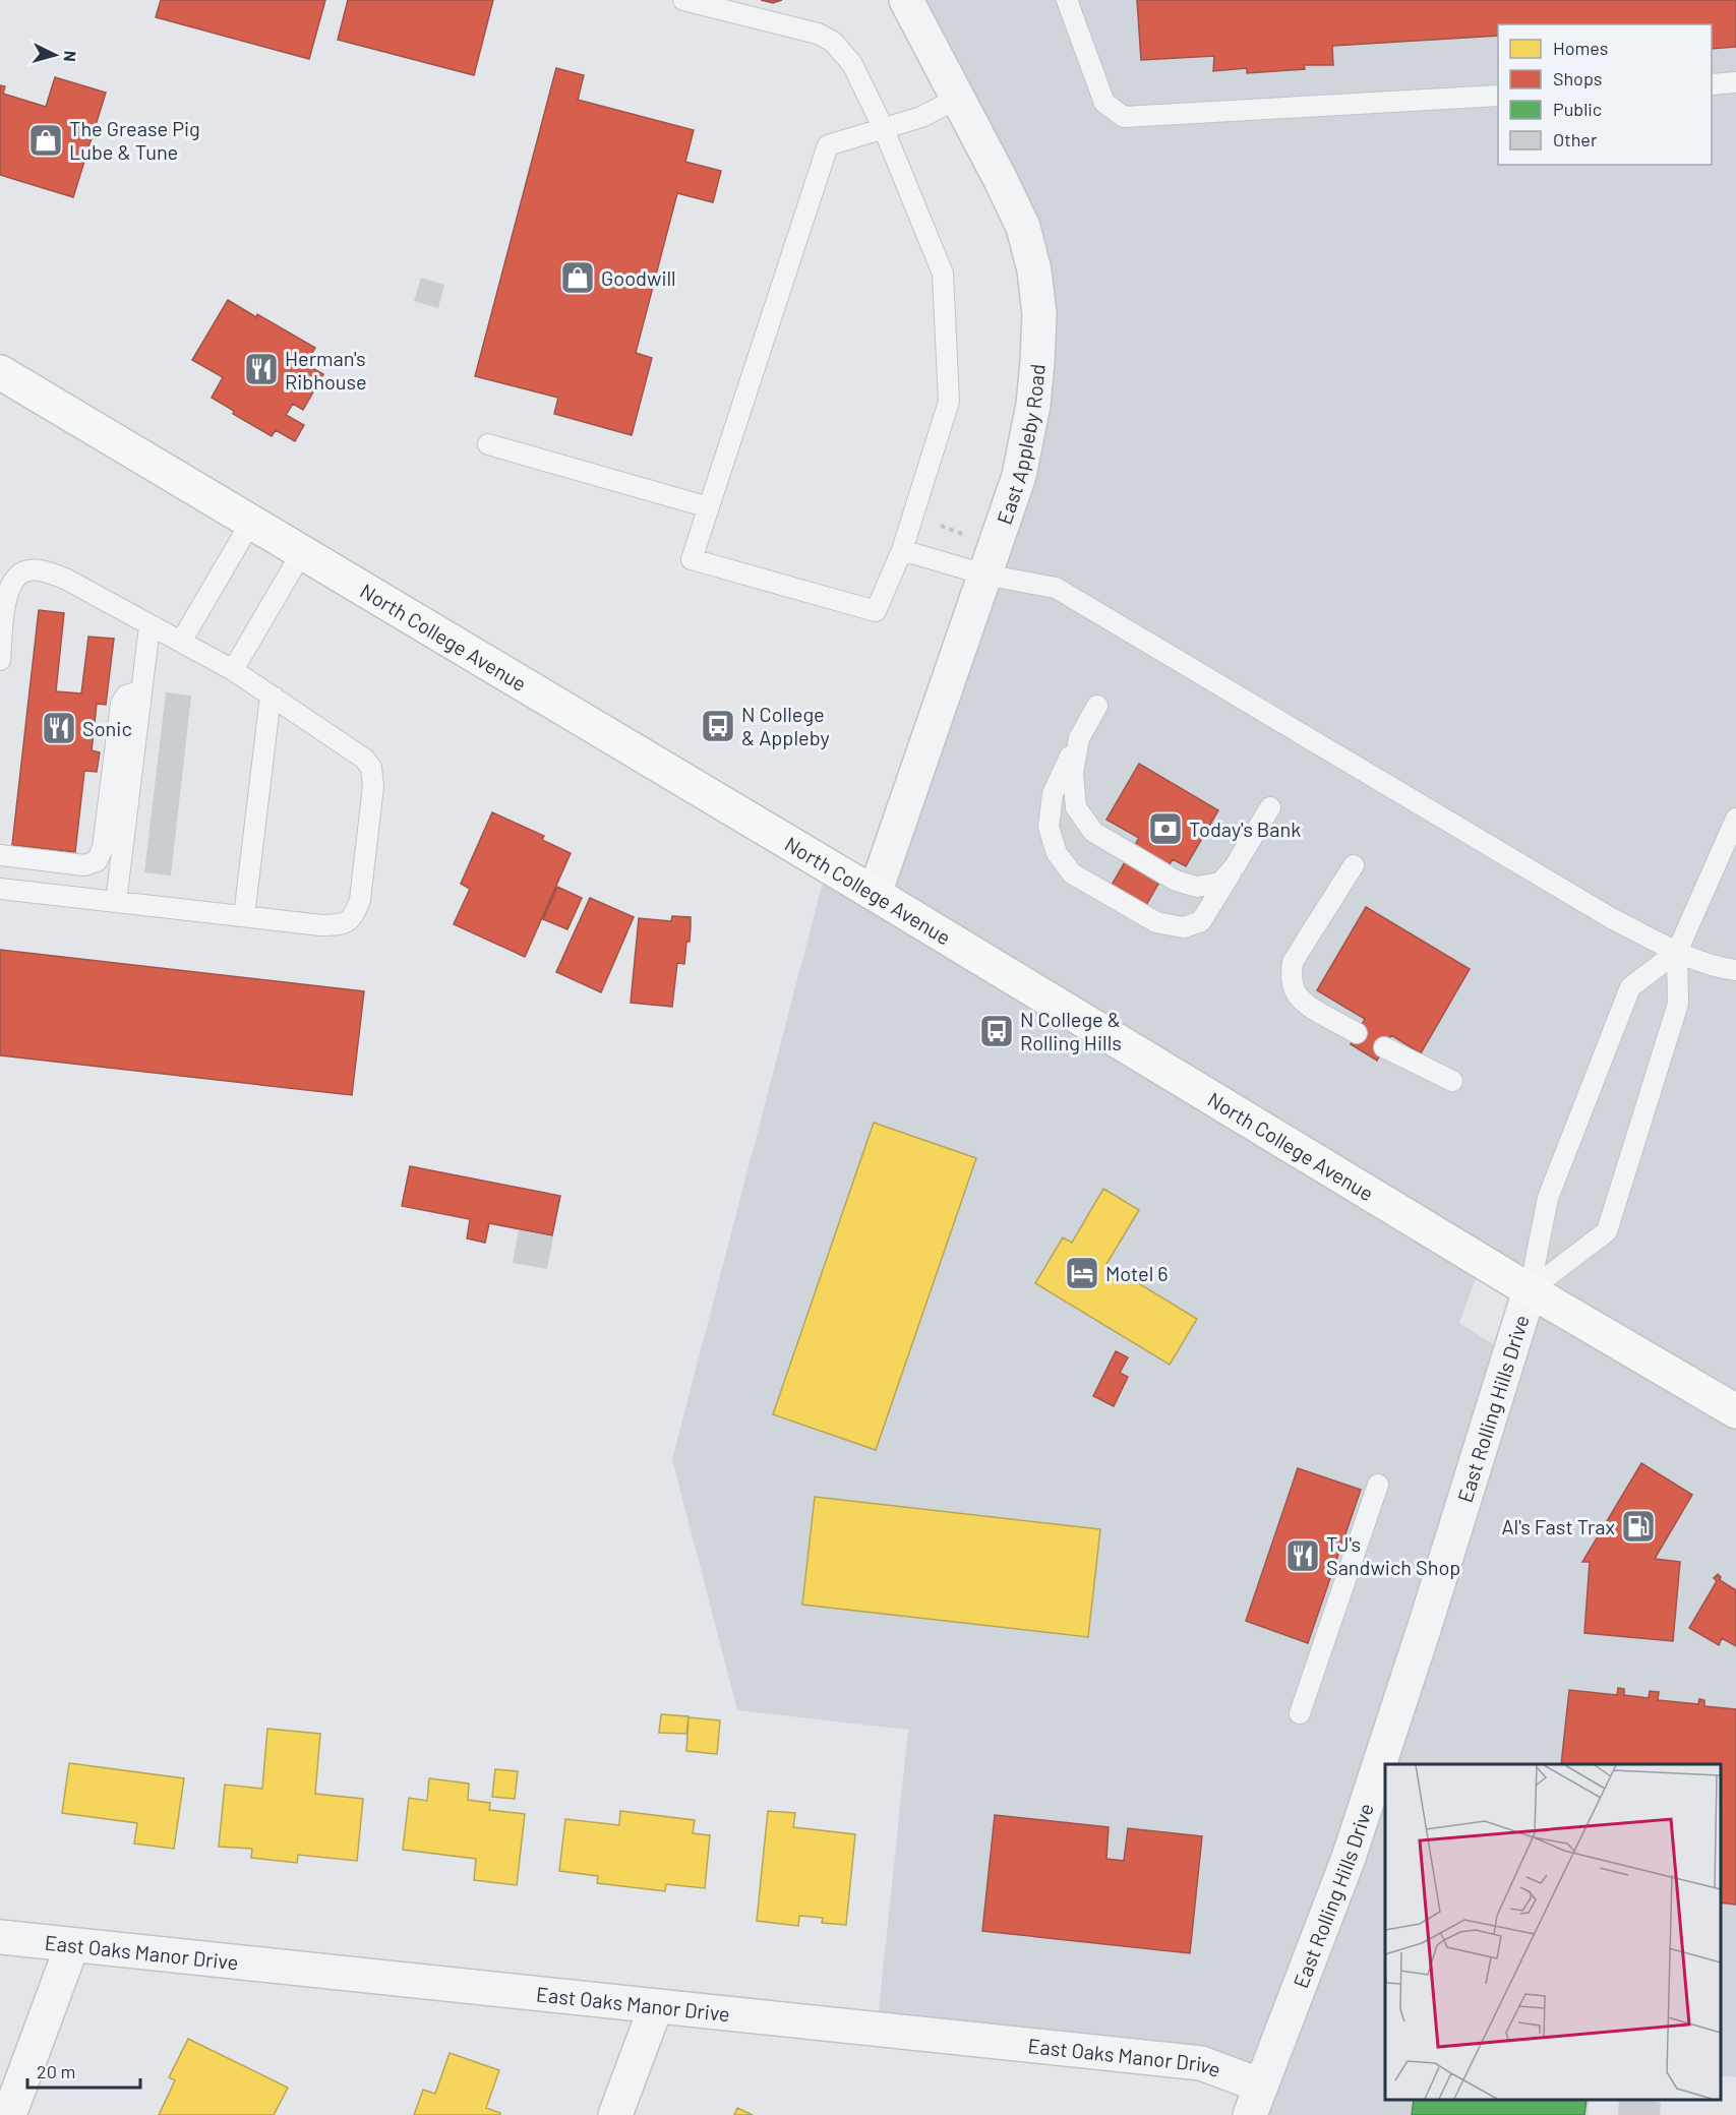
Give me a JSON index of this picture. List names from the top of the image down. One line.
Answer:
{"streets":{"main road":["North College Avenue"],"street":["East Appleby Road","East Rolling Hills Drive","East Oaks Manor Drive"]},"crossings":[["East Appleby Road","North College Avenue"],["North College Avenue","East Rolling Hills Drive"],["East Rolling Hills Drive","East Oaks Manor Drive"]],"places":{"shop":["The Grease Pig Lube & Tune","Goodwill"],"restaurant":["Herman's Ribhouse","Sonic","TJ's Sandwich Shop"],"bus stop":["N College & Appleby","N College & Rolling Hills"],"bank":["Today's Bank"],"hotel":["Motel 6"],"fuel station":["Al's Fast Trax"]},"legend":["Homes","Shops","Public","Other"],"scale_bar":"20 m","north":"right"}
